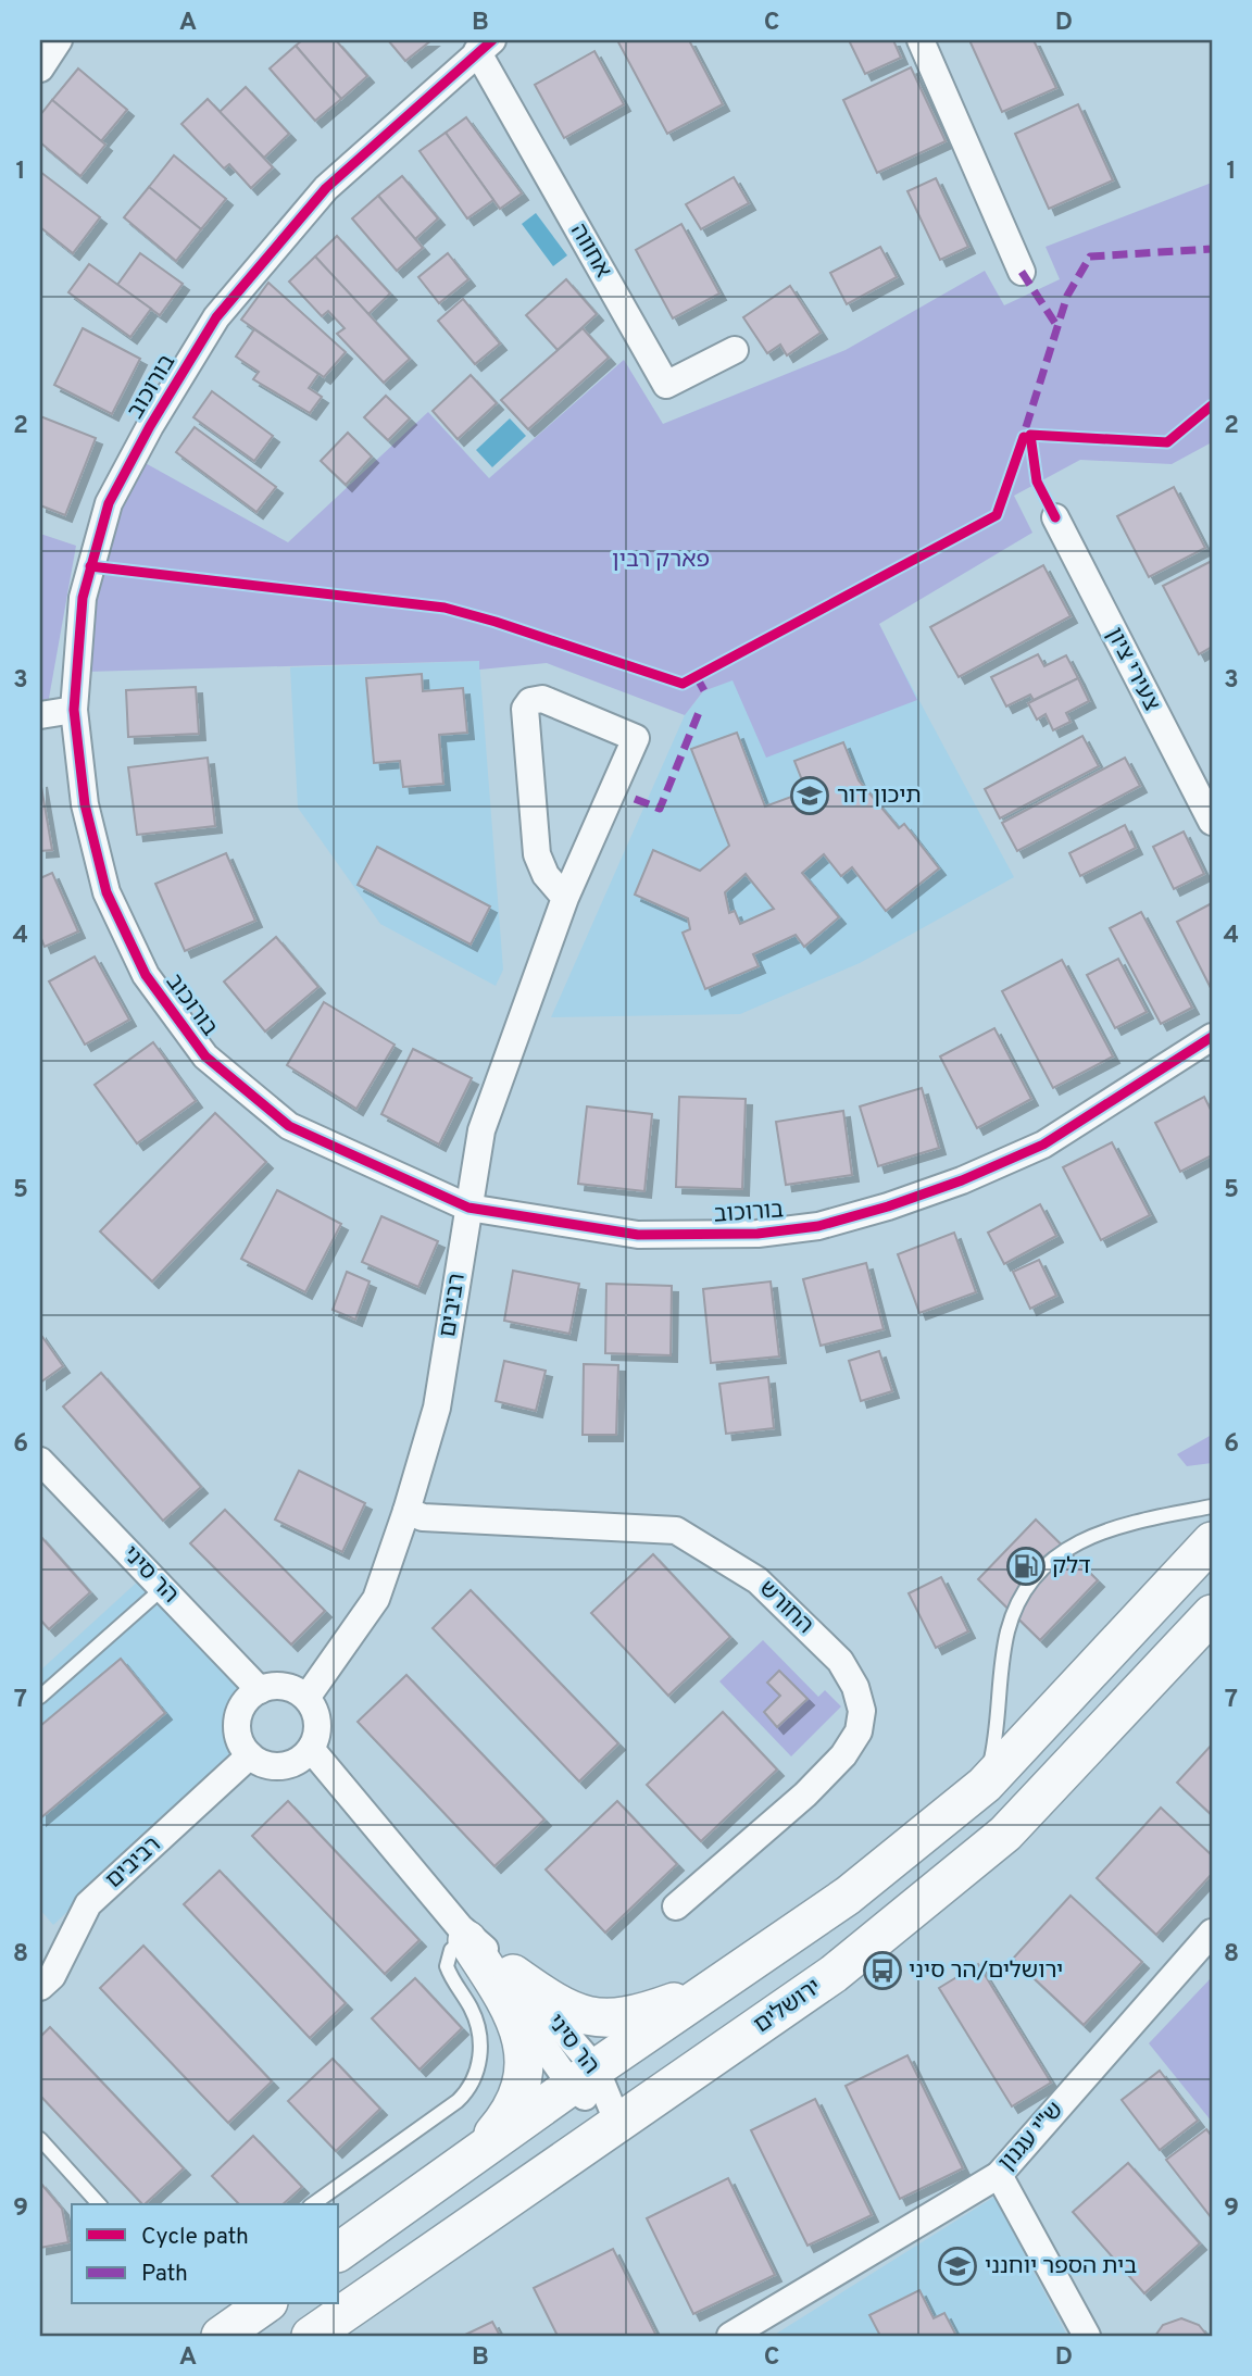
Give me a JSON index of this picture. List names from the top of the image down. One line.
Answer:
{"streets":{"main road":["ירושלים"],"street":["אחווה","בורוכוב","צעירי ציון","רביבים","הר סיני","החורש","ש\"י עגנון"]},"crossings":[["אחווה","בורוכוב"],["בורוכוב","רביבים"],["רביבים","הר סיני"],["רביבים","החורש"],["הר סיני","ירושלים"]],"parks":["פארק רבין"],"places":{"school or university":["תיכון דור","בית הספר יוחנני"],"fuel station":["דלק"],"bus stop":["ירושלים/הר סיני"]},"legend":["Cycle path","Path"],"grid":{"columns":["A","B","C","D"],"rows":["1","2","3","4","5","6","7","8","9"]}}
